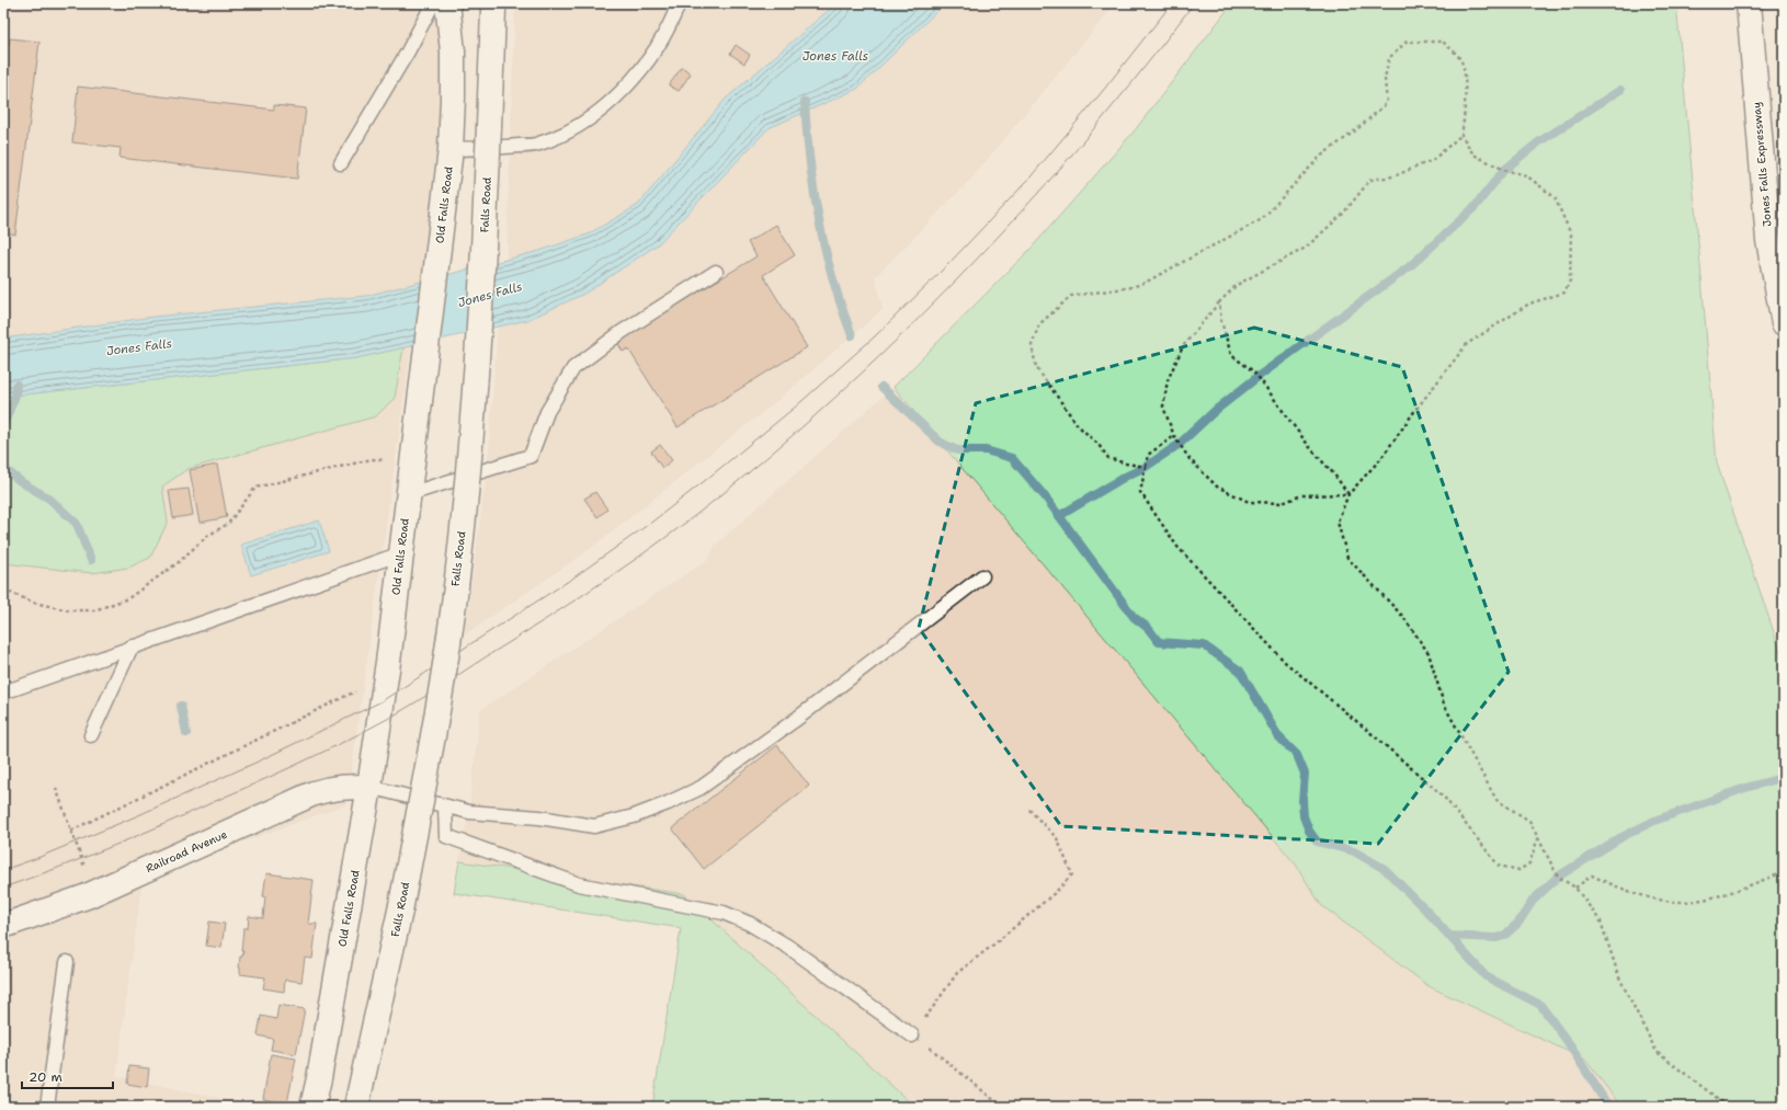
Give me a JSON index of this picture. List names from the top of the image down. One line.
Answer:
{"streets":{"main road":["Jones Falls Expressway","Old Falls Road","Falls Road","Railroad Avenue"]},"crossings":[["Old Falls Road","Railroad Avenue"]],"water":["Jones Falls"],"scale_bar":"20 m"}
